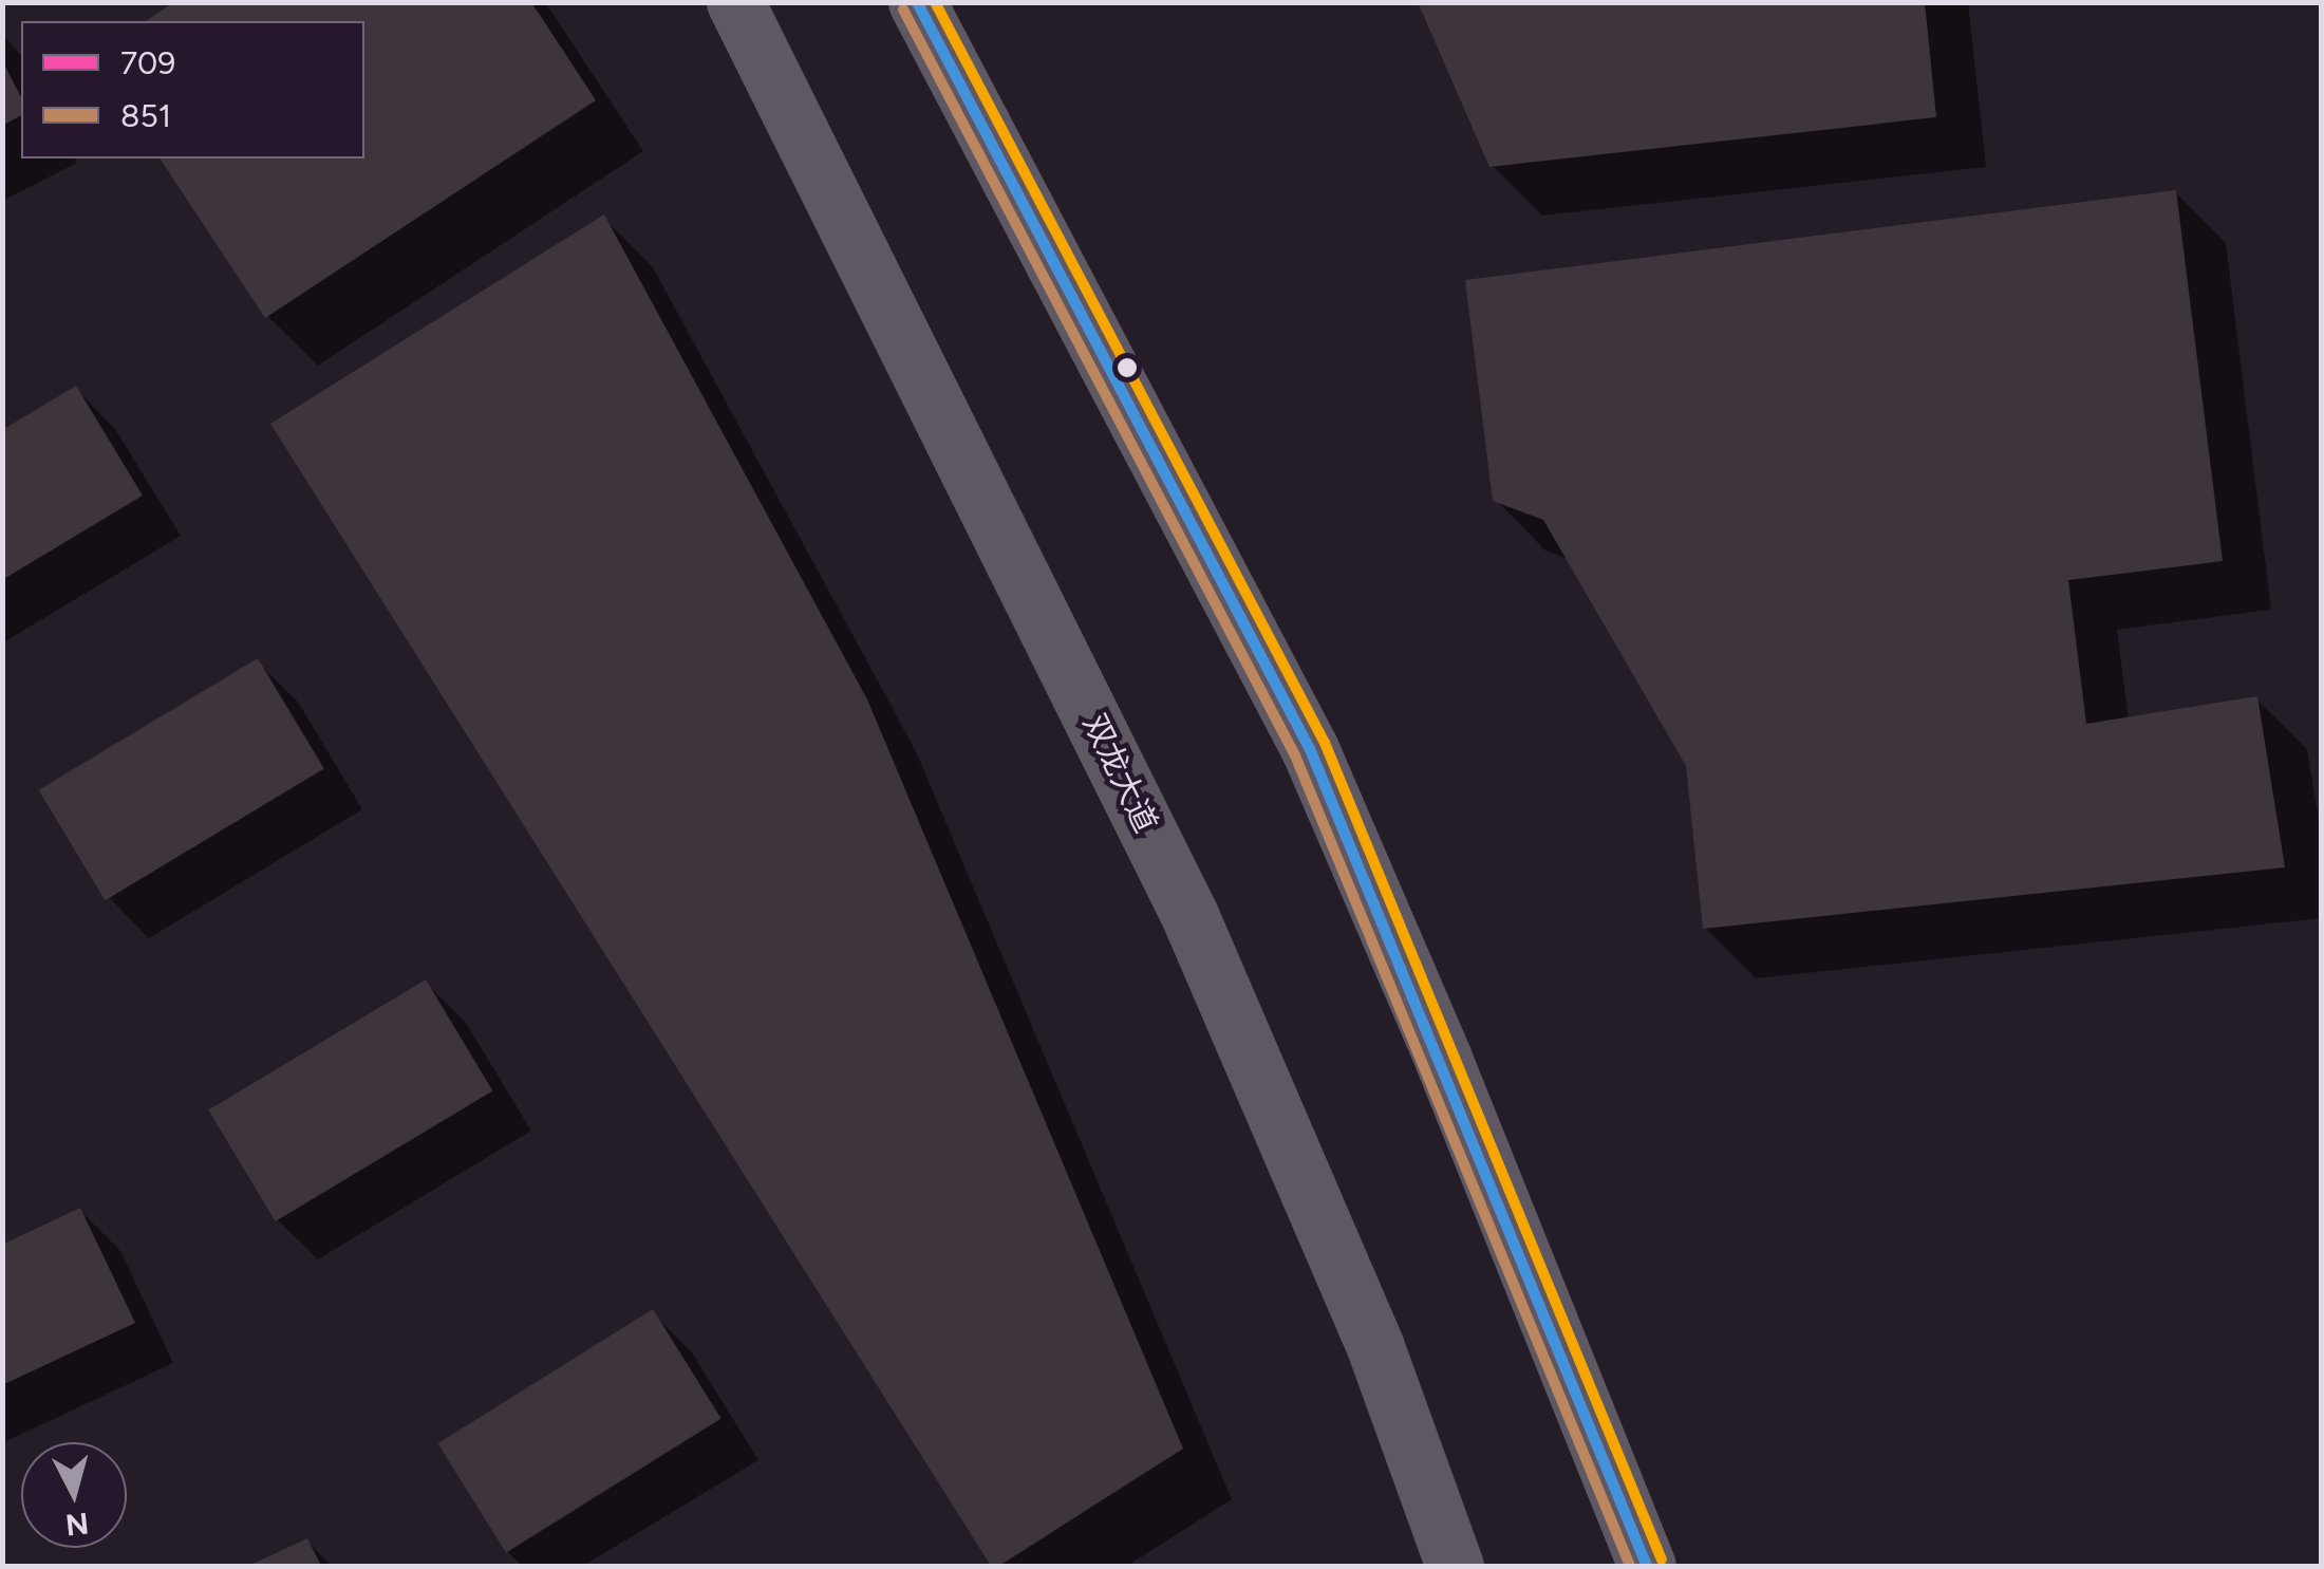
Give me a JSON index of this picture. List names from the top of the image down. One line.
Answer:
{"streets":{"main road":["双龙大道"]},"lines":["transit line 709","transit line 851"],"legend":["709","851"],"north":"bottom"}
